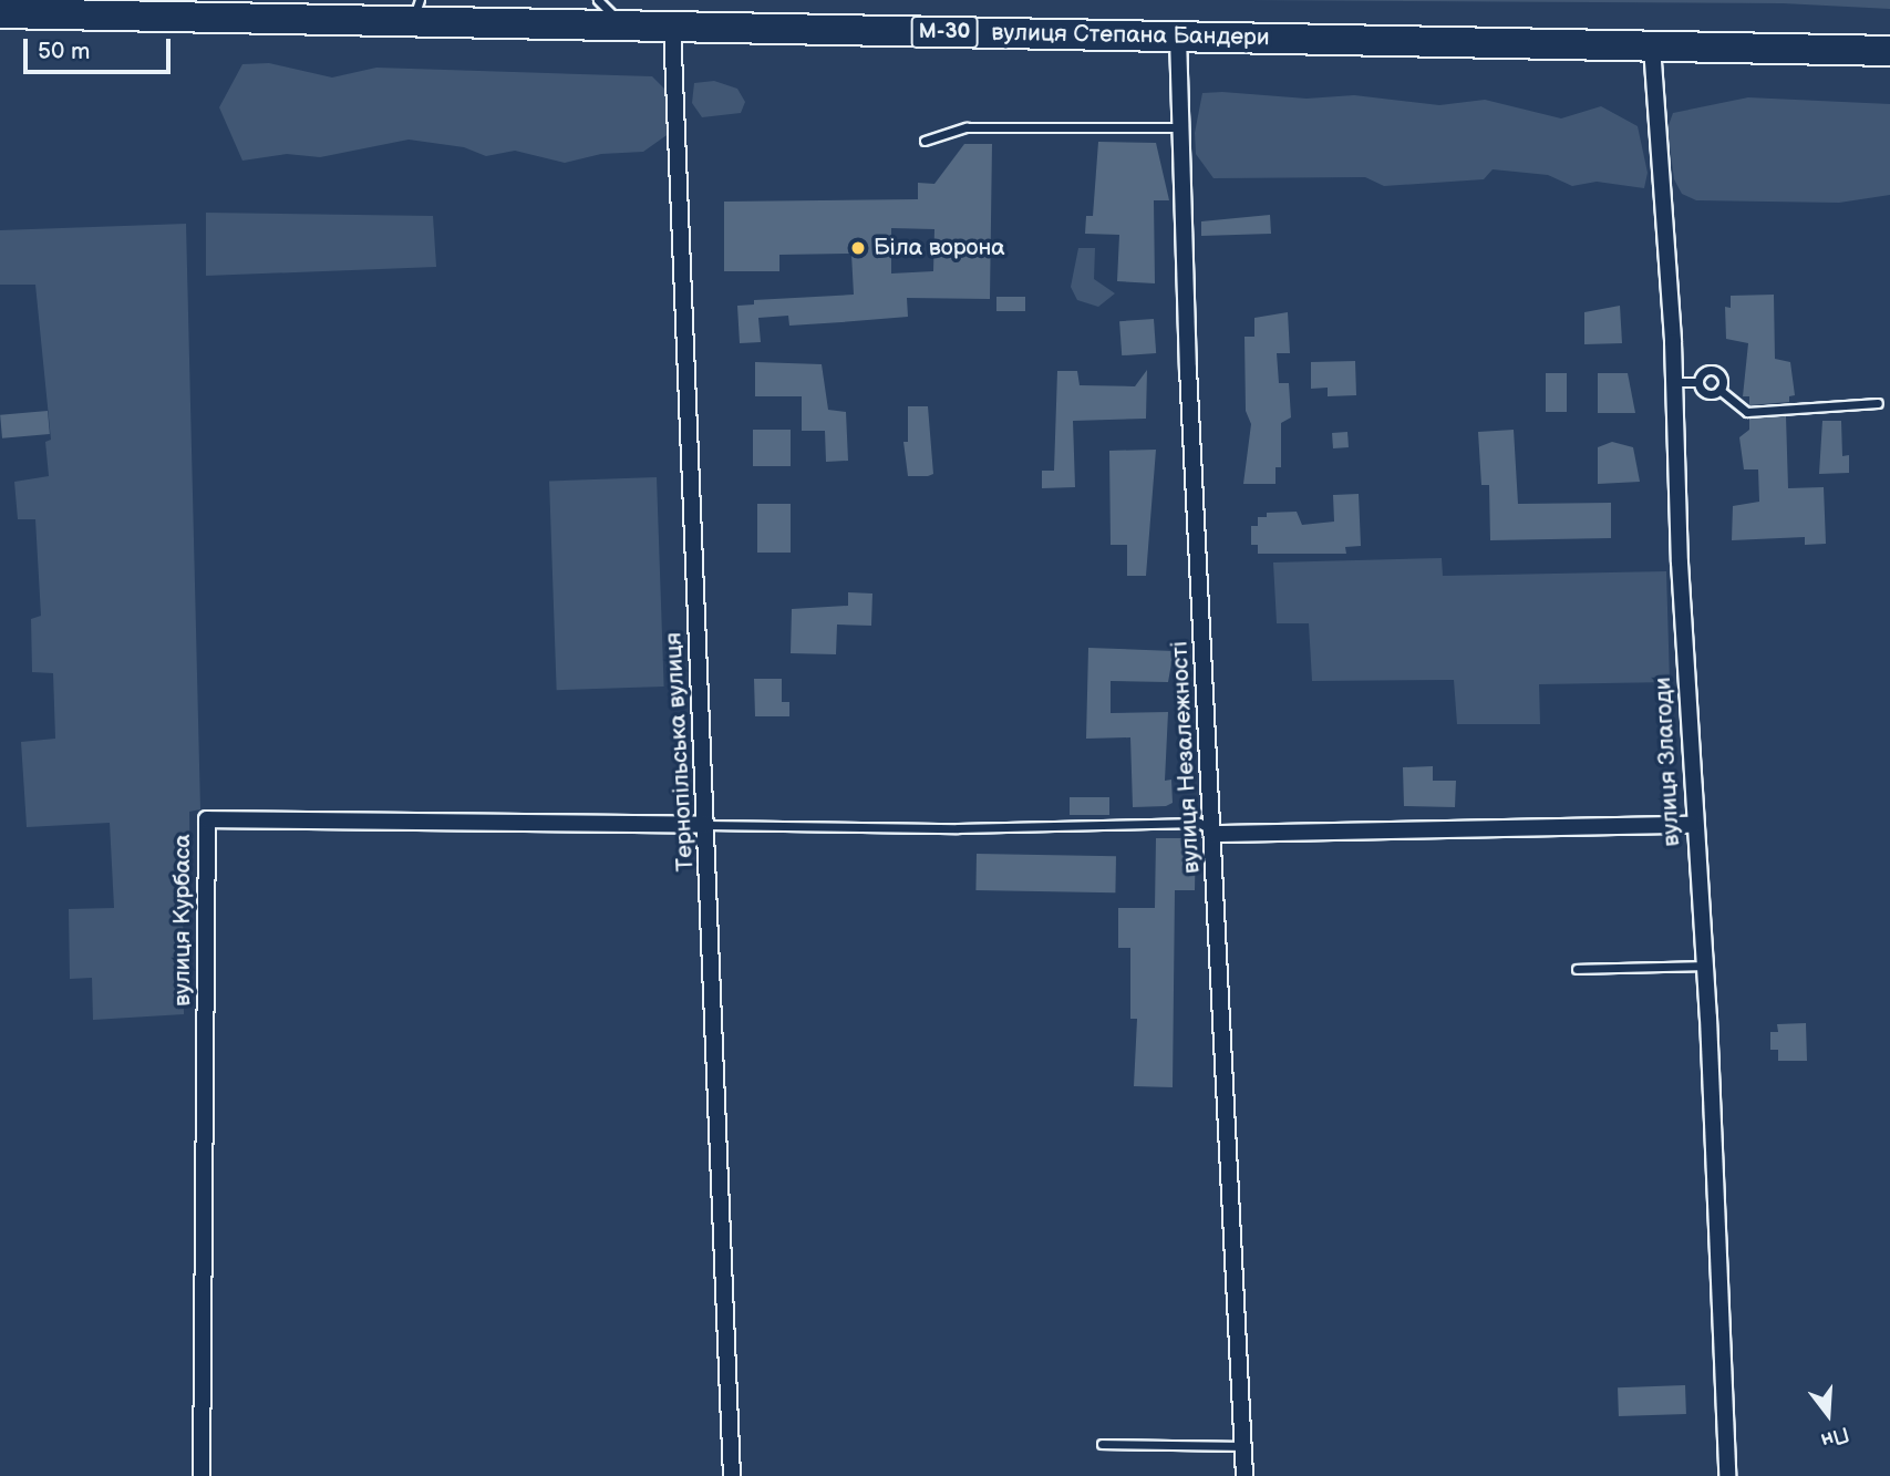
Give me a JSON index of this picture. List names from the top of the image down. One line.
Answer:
{"streets":{"highway":["М-30","вулиця Степана Бандери"],"street":["Тернопільська вулиця","вулиця Незалежності","вулиця Злагоди","вулиця Курбаса"]},"crossings":[["вулиця Степана Бандери","Тернопільська вулиця"],["вулиця Степана Бандери","вулиця Незалежності"],["вулиця Степана Бандери","вулиця Злагоди"],["Тернопільська вулиця","вулиця Курбаса"]],"places":["Біла ворона"],"scale_bar":"50 m","north":"bottom"}
